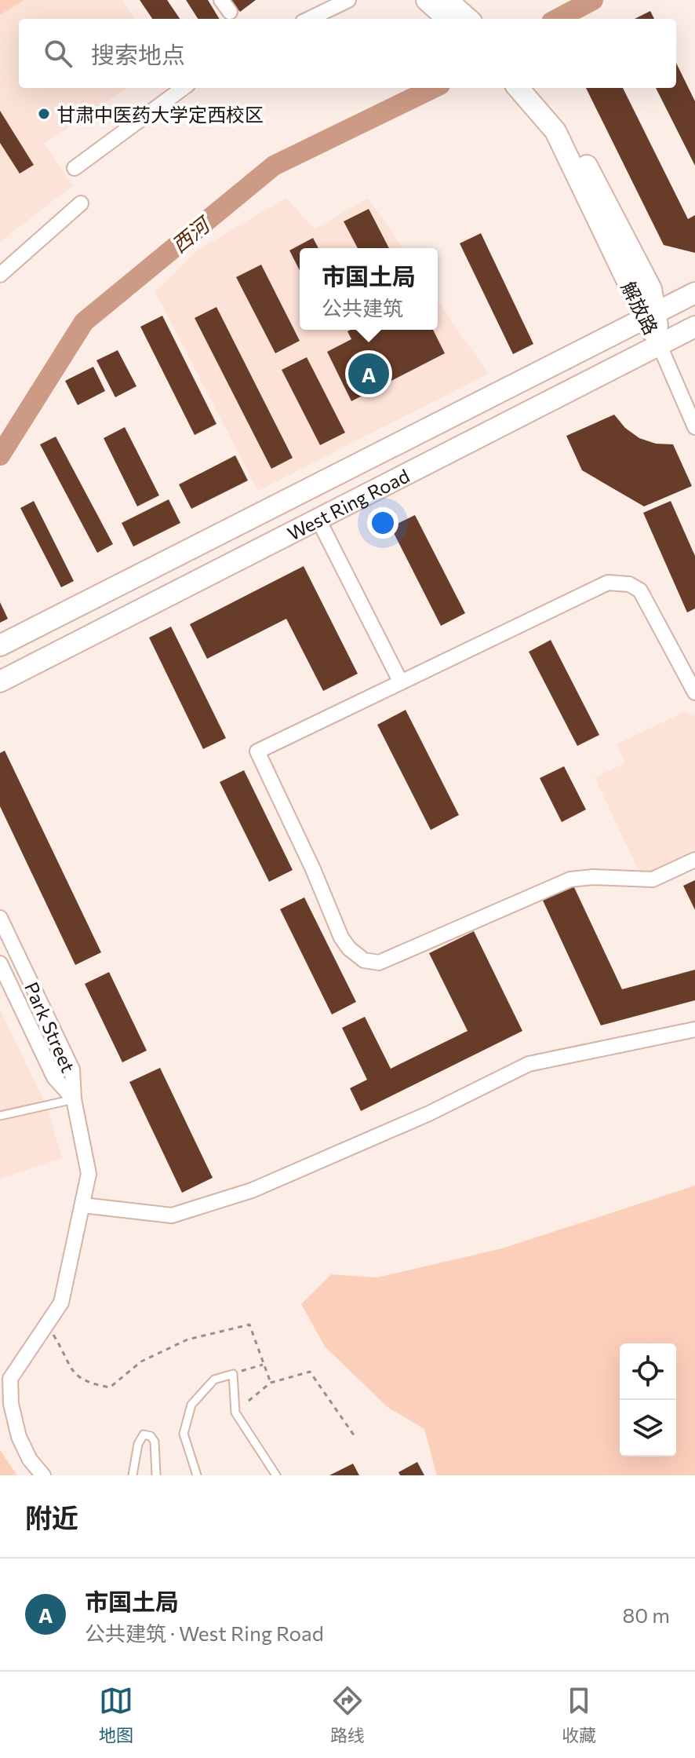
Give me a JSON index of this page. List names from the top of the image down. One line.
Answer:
{"streets":{"main road":["解放路","West Ring Road"],"street":["Park Street"]},"crossings":[["解放路","West Ring Road"]],"water":["西河"],"places":["甘肃中医药大学定西校区"],"page":{"search":"搜索地点","popup":["市国土局","公共建筑"],"pins":"A","heading":"附近","list":[{"mark":"A","name":"市国土局","note":"公共建筑 · West Ring Road","value":"80 m"}],"nav":["地图","路线","收藏"]}}
